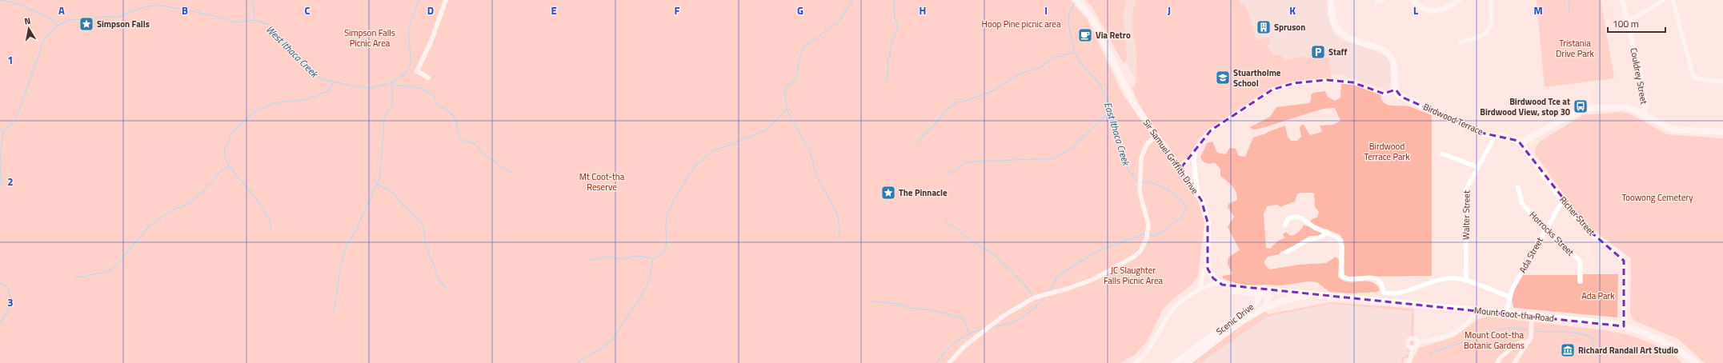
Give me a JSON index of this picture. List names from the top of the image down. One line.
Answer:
{"streets":{"main road":["Birdwood Terrace","Sir Samuel Griffith Drive","Mount Coot-tha Road","Scenic Drive"],"street":["Couldrey Street","Walter Street","Richer Street","Horrocks Street","Ada Street"]},"crossings":[["Birdwood Terrace","Walter Street"],["Birdwood Terrace","Richer Street"],["Richer Street","Ada Street"],["Richer Street","Mount Coot-tha Road"],["Horrocks Street","Ada Street"],["Ada Street","Mount Coot-tha Road"],["Mount Coot-tha Road","Scenic Drive"]],"water":["West Ithaca Creek","East Ithaca Creek"],"parks":["Hoop Pine picnic area","Simpson Falls Picnic Area","Tristania Drive Park","Birdwood Terrace Park","Mt Coot-tha Reserve","Toowong Cemetery","JC Slaughter Falls Picnic Area","Ada Park","Mount Coot-tha Botanic Gardens"],"places":{"place":["Simpson Falls","The Pinnacle"],"building":["Spruson"],"cafe":["Via Retro"],"parking":["Staff"],"school or university":["Stuartholme School"],"bus stop":["Birdwood Tce at Birdwood View, stop 30"],"museum":["Richard Randall Art Studio"]},"scale_bar":"100 m","north":"top","grid":{"columns":["A","B","C","D","E","F","G","H","I","J","K","L","M"],"rows":["1","2","3"]}}
